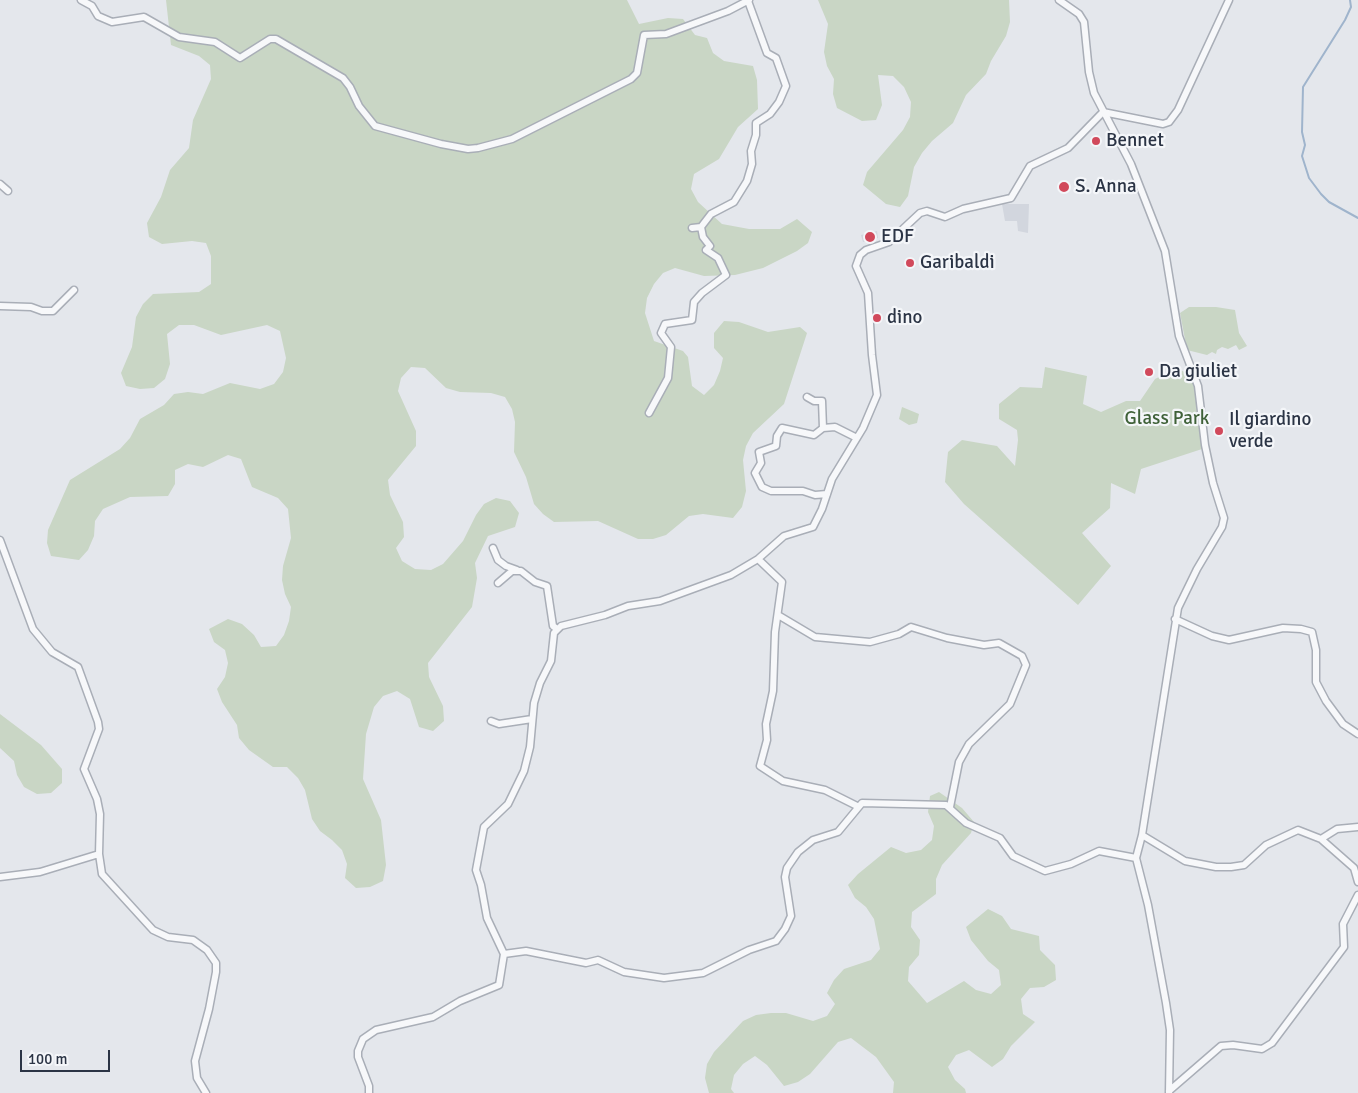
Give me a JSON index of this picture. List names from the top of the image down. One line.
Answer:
{"parks":["Glass Park"],"places":["Bennet","S. Anna","EDF","Garibaldi","dino","Da giuliet","Il giardino verde"],"scale_bar":"100 m"}
